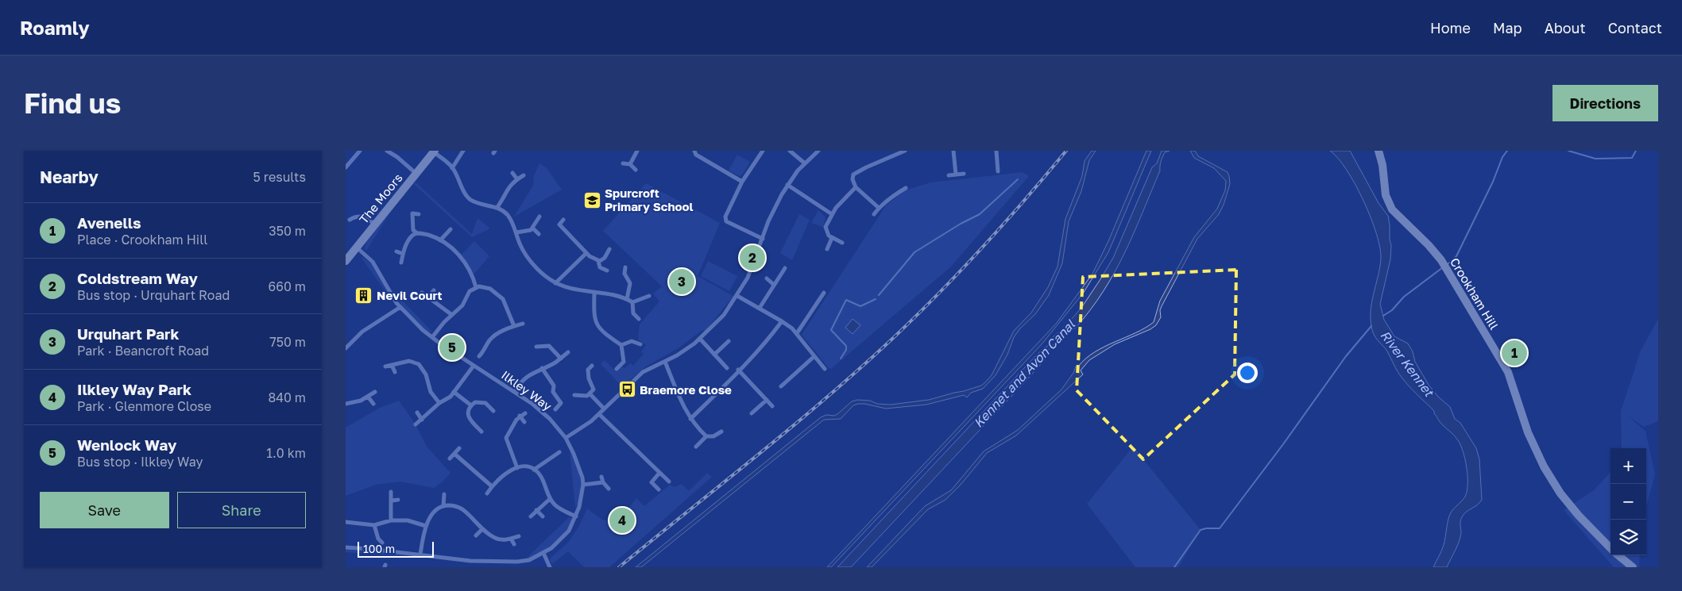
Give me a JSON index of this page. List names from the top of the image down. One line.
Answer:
{"streets":{"street":["The Moors","Crookham Hill","Ilkley Way"]},"crossings":[["The Moors","Ilkley Way"]],"water":["River Kennet","Kennet and Avon Canal"],"places":{"school or university":["Spurcroft Primary School"],"building":["Nevil Court"],"bus stop":["Braemore Close"]},"scale_bar":"100 m","page":{"header":"Roamly","nav":["Home","Map","About","Contact"],"buttons":["Directions",["Save","Share"]],"title":"Find us","heading":["Nearby","5 results"],"list":[{"mark":"1","name":"Avenells","note":"Place · Crookham Hill","value":"350 m"},{"mark":"2","name":"Coldstream Way","note":"Bus stop · Urquhart Road","value":"660 m"},{"mark":"3","name":"Urquhart Park","note":"Park · Beancroft Road","value":"750 m"},{"mark":"4","name":"Ilkley Way Park","note":"Park · Glenmore Close","value":"840 m"},{"mark":"5","name":"Wenlock Way","note":"Bus stop · Ilkley Way","value":"1.0 km"}],"pins":["2","3","5","1","4"],"map_buttons":["+","−"],"scale":"100 m"}}
